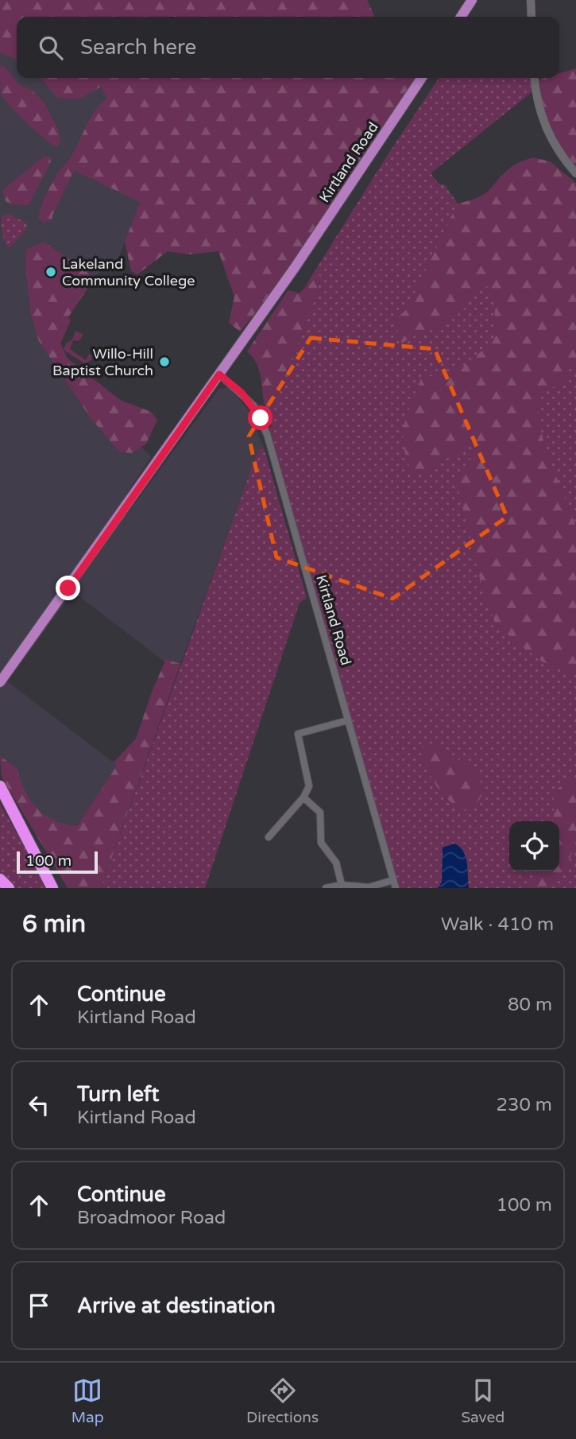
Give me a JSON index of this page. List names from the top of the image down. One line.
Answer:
{"streets":{"main road":["Kirtland Road"]},"places":["Lakeland Community College","Willo-Hill Baptist Church"],"scale_bar":"100 m","page":{"search":"Search here","scale":"100 m","heading":["6 min","Walk · 410 m"],"list":[["Continue","Kirtland Road","80 m"],["Turn left","Kirtland Road","230 m"],["Continue","Broadmoor Road","100 m"],"Arrive at destination"],"nav":["Map","Directions","Saved"]}}
